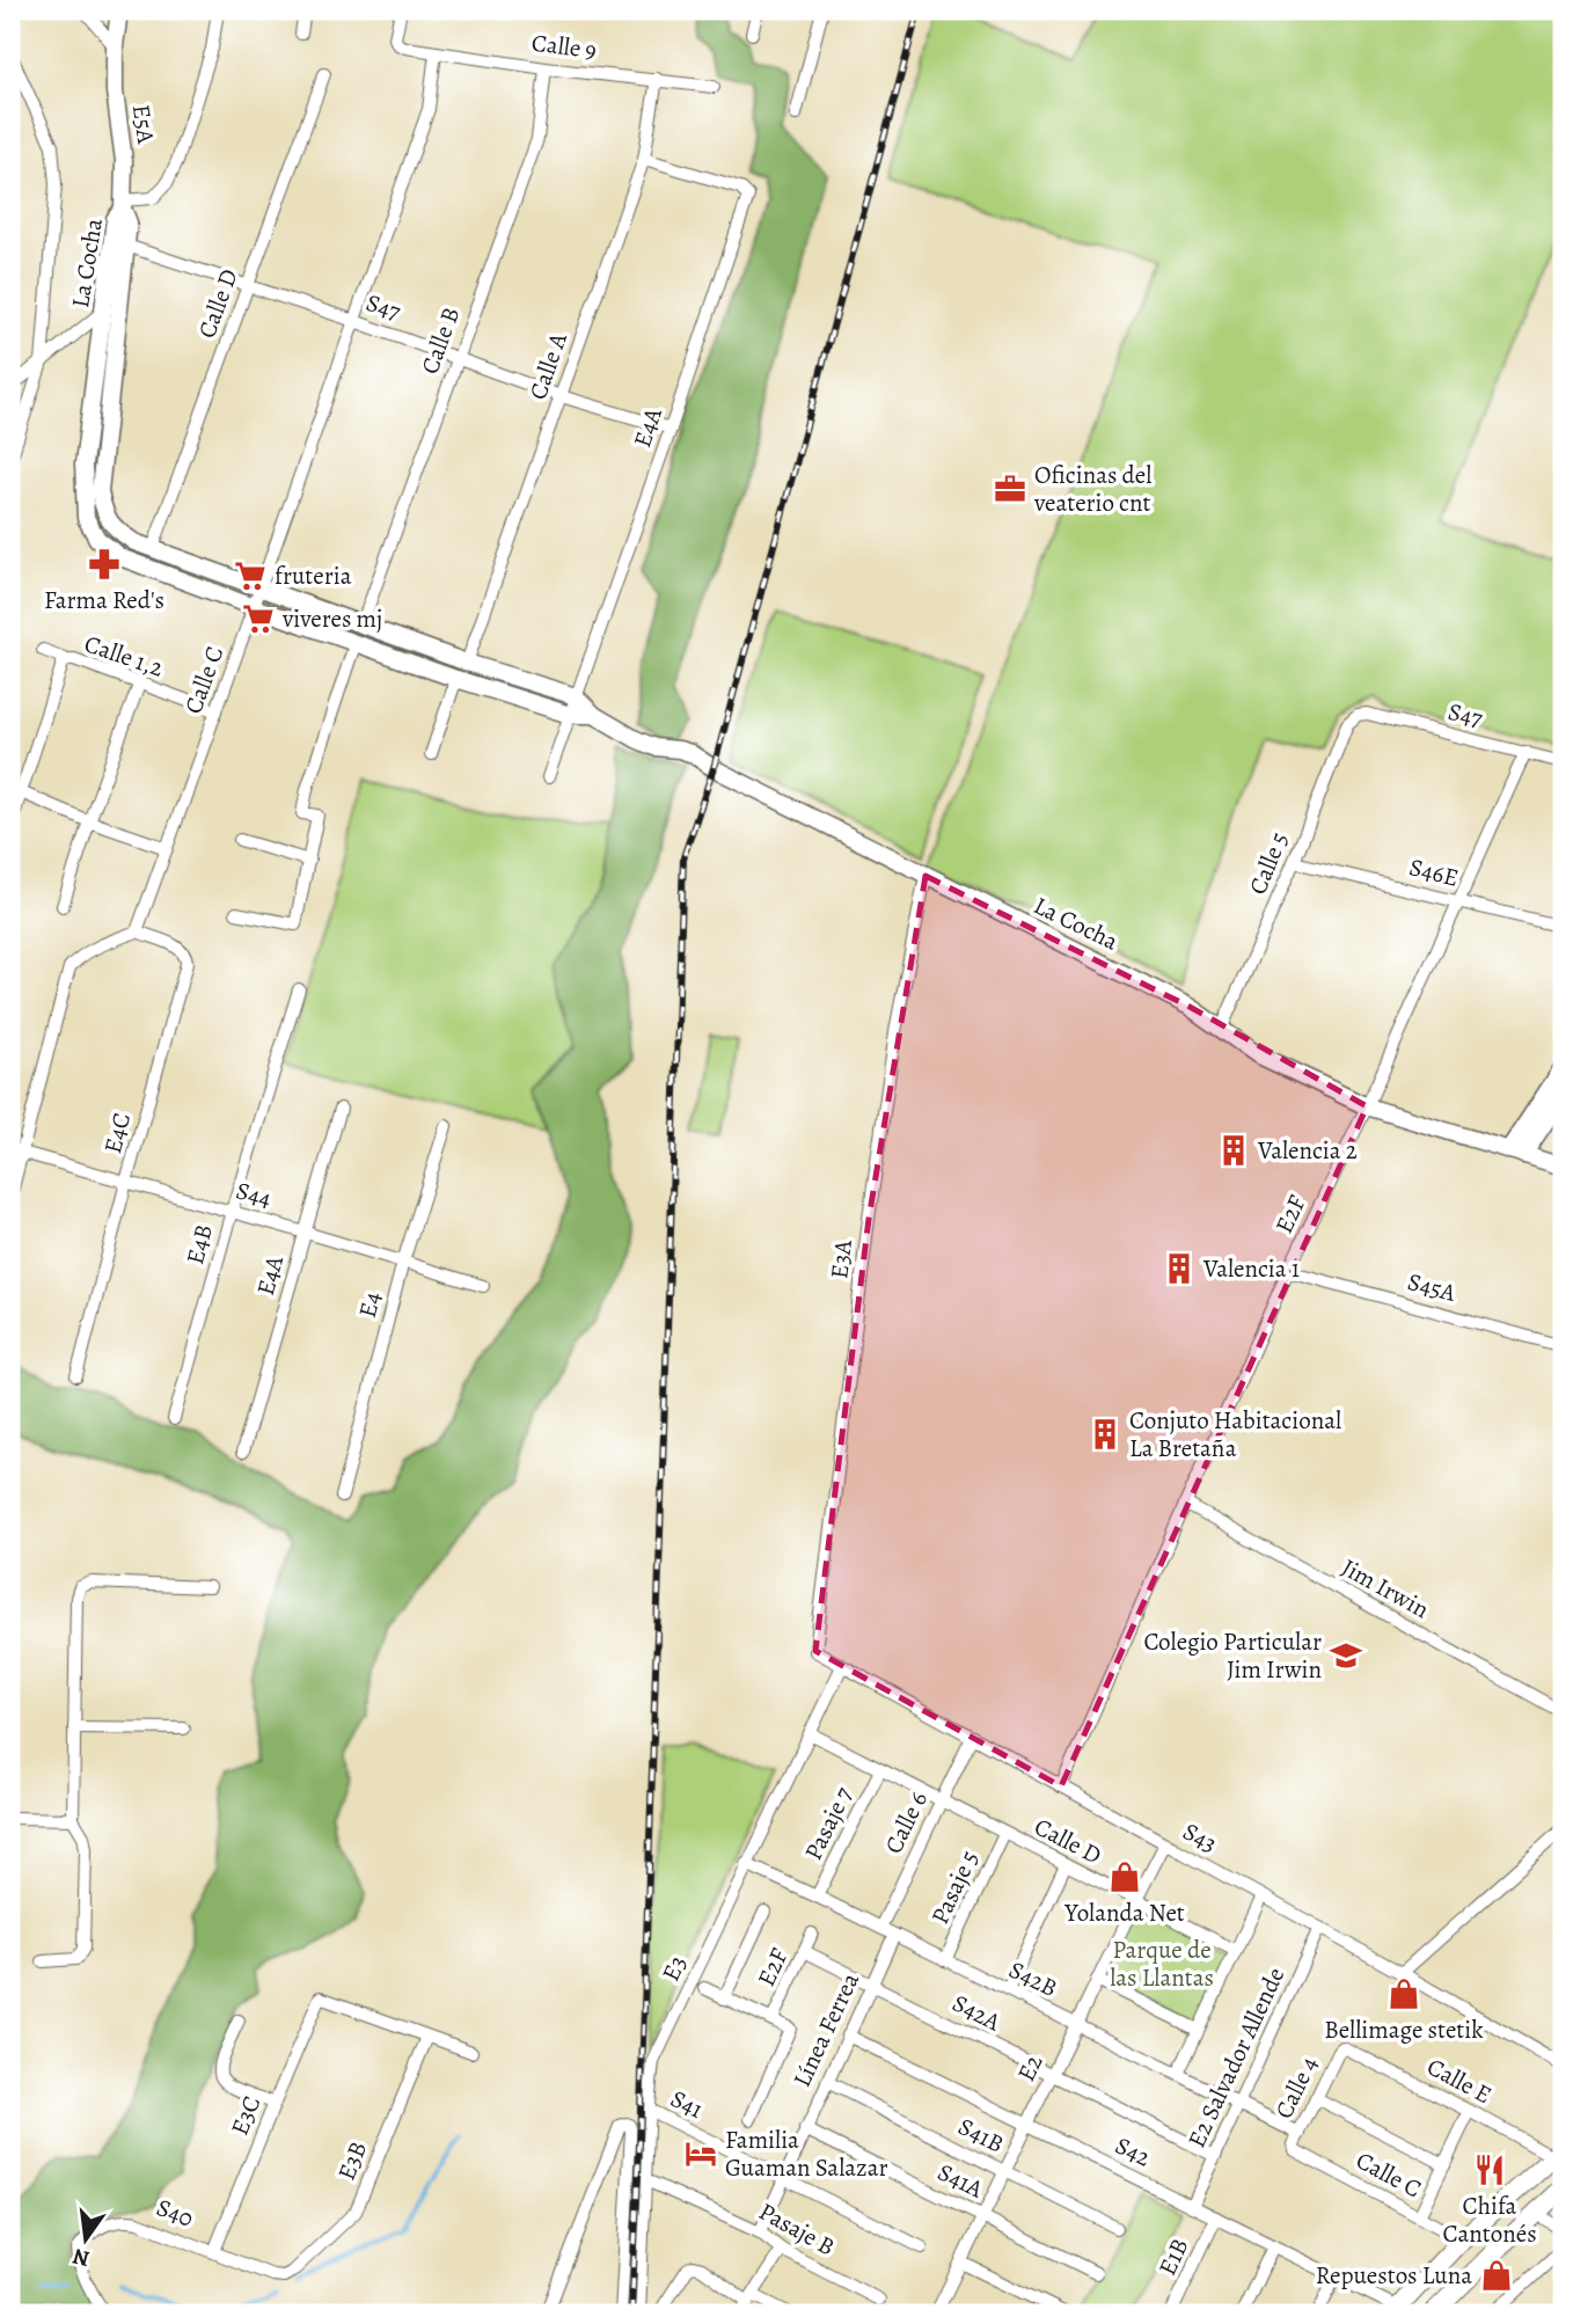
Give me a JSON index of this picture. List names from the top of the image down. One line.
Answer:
{"streets":{"street":["Calle 9","E5A","La Cocha","Calle D","S47","Calle B","Calle A","E4A","Calle 1,2","Calle C","Calle 5","S46E","E4C","S44","E2F","E4B","E3A","S45A","E4","Jim Irwin","Calle 6","Pasaje 7","S43","Pasaje 5","E3","S42B","S42A","Línea Ferrea","E2 Salvador Allende","E2","Calle E","Calle 4","S41","E3C","S41B","S42","E3B","S41A","S40","Pasaje B","E1B"]},"crossings":[["Calle 9","Calle B"],["Calle 9","Calle A"],["Calle 9","Calle C"],["E5A","La Cocha"],["La Cocha","Calle D"],["La Cocha","S47"],["La Cocha","Calle B"],["La Cocha","Calle A"],["La Cocha","E4A"],["La Cocha","Calle C"],["La Cocha","Calle 5"],["La Cocha","E2F"],["La Cocha","E3A"],["Calle D","S47"],["Calle D","Calle 6"],["Calle D","Pasaje 7"],["Calle D","Pasaje 5"],["Calle D","E3"],["Calle D","E2"],["S47","Calle B"],["S47","Calle A"],["S47","E4A"],["S47","Calle C"],["S47","Calle 5"],["S47","E2F"],["Calle A","E4A"],["E4A","S44"],["Calle 1,2","Calle C"],["Calle C","E4C"],["Calle C","Calle 4"],["Calle 5","S46E"],["S46E","E2F"],["E4C","S44"],["S44","E4B"],["S44","E4"],["E2F","S45A"],["E2F","Jim Irwin"],["E2F","S43"],["E2F","S42A"],["E3A","S43"],["Calle 6","S43"],["Calle 6","S42B"],["Pasaje 7","S42B"],["S43","E3"],["S43","E2 Salvador Allende"],["S43","E2"],["Pasaje 5","S42B"],["E3","S42B"],["E3","S41"],["E3","Pasaje B"],["S42B","Línea Ferrea"],["S42B","E2 Salvador Allende"],["S42B","E2"],["S42B","Calle 4"],["S42A","Línea Ferrea"],["S42A","E2 Salvador Allende"],["S42A","E2"],["Línea Ferrea","S41"],["Línea Ferrea","S41B"],["Línea Ferrea","S42"],["Línea Ferrea","S41A"],["Línea Ferrea","Pasaje B"],["E2 Salvador Allende","S42"],["E2","S41B"],["E2","S42"],["E2","S41A"],["Calle E","Calle 4"],["E3C","E3B"],["E3C","S40"],["S42","E1B"],["E3B","S40"]],"parks":["Parque de las Llantas"],"places":{"office":["Oficinas del veaterio cnt"],"pharmacy":["Farma Red's"],"supermarket":["fruteria","viveres mj"],"building":["Valencia 2","Valencia 1","Conjuto Habitacional La Bretaña"],"school or university":["Colegio Particular Jim Irwin"],"shop":["Yolanda Net","Bellimage stetik","Repuestos Luna"],"hotel":["Familia Guaman Salazar"],"restaurant":["Chifa Cantonés"]},"north":"bottom"}
